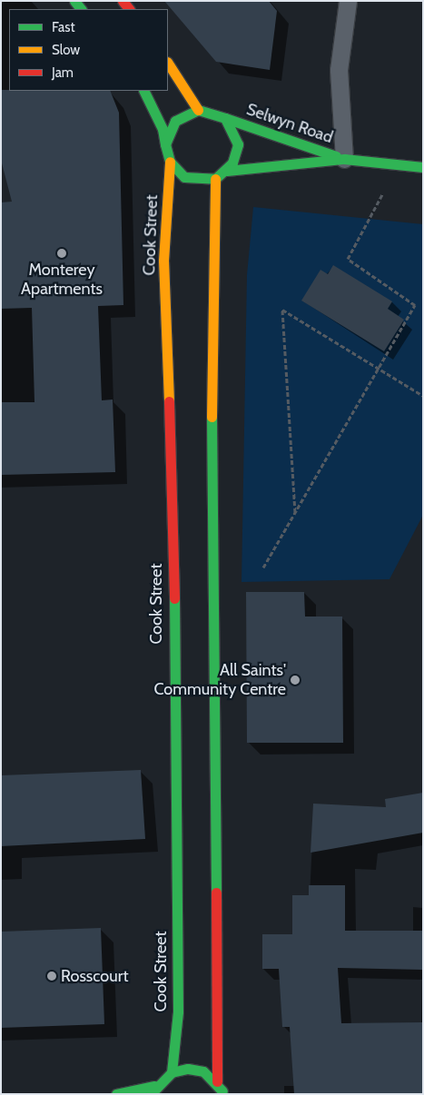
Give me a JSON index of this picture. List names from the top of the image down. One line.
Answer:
{"streets":{"main road":["Selwyn Road","Cook Street"]},"crossings":[["Selwyn Road","Cook Street"]],"places":["Monterey Apartments","All Saints' Community Centre","Rosscourt"],"legend":["Fast","Slow","Jam"]}
